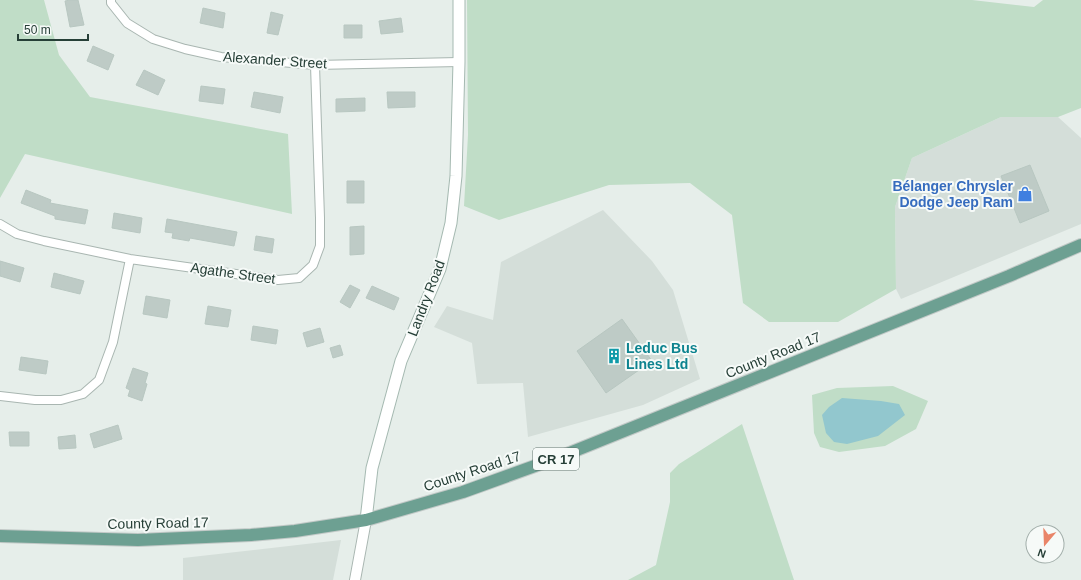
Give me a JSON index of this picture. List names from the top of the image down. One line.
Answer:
{"streets":{"main road":["Landry Road","County Road 17","CR 17"],"street":["Alexander Street","Agathe Street"]},"crossings":[["Alexander Street","Agathe Street"],["Alexander Street","Landry Road"],["Landry Road","County Road 17"]],"places":{"shop":["Bélanger Chrysler Dodge Jeep Ram"],"building":["Leduc Bus Lines Ltd"]},"scale_bar":"50 m","north":"bottom"}
